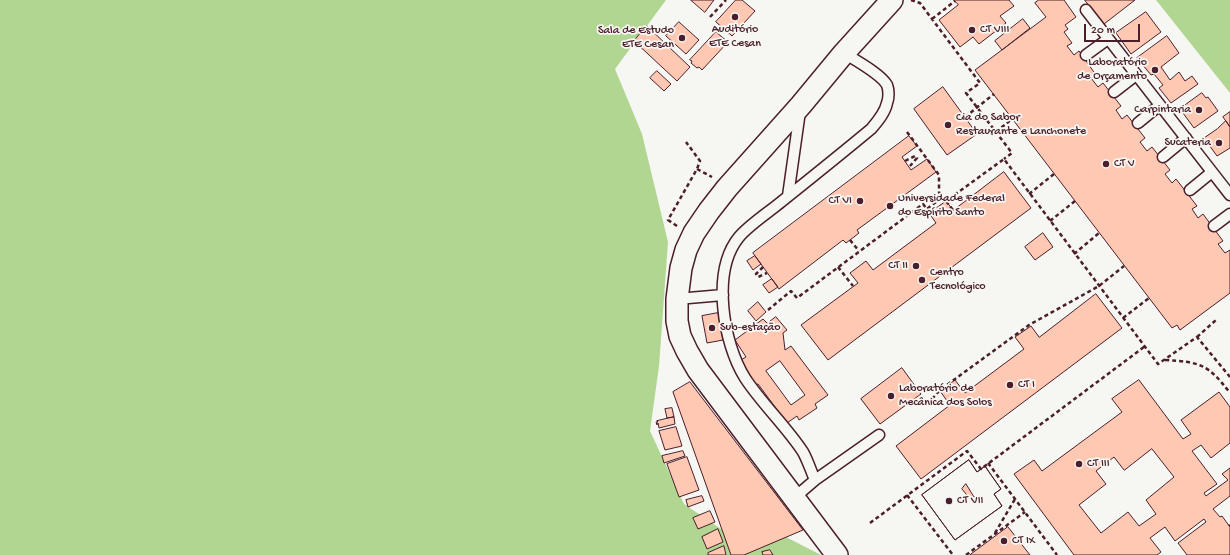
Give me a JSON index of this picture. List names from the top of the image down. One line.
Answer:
{"places":["Auditório ETE Cesan","CT VIII","Sala de Estudo ETE Cesan","Laboratório de Orçamento","Carpintaria","Cia do Sabor Restaurante e Lanchonete","Sucateria","CT V","CT VI","Universidade Federal do Espírito Santo","CT II","Centro Tecnológico","Sub-estação","CT I","Laboratório de Mecânica dos Solos","CT III","CT VII","CT IX"],"scale_bar":"20 m"}
